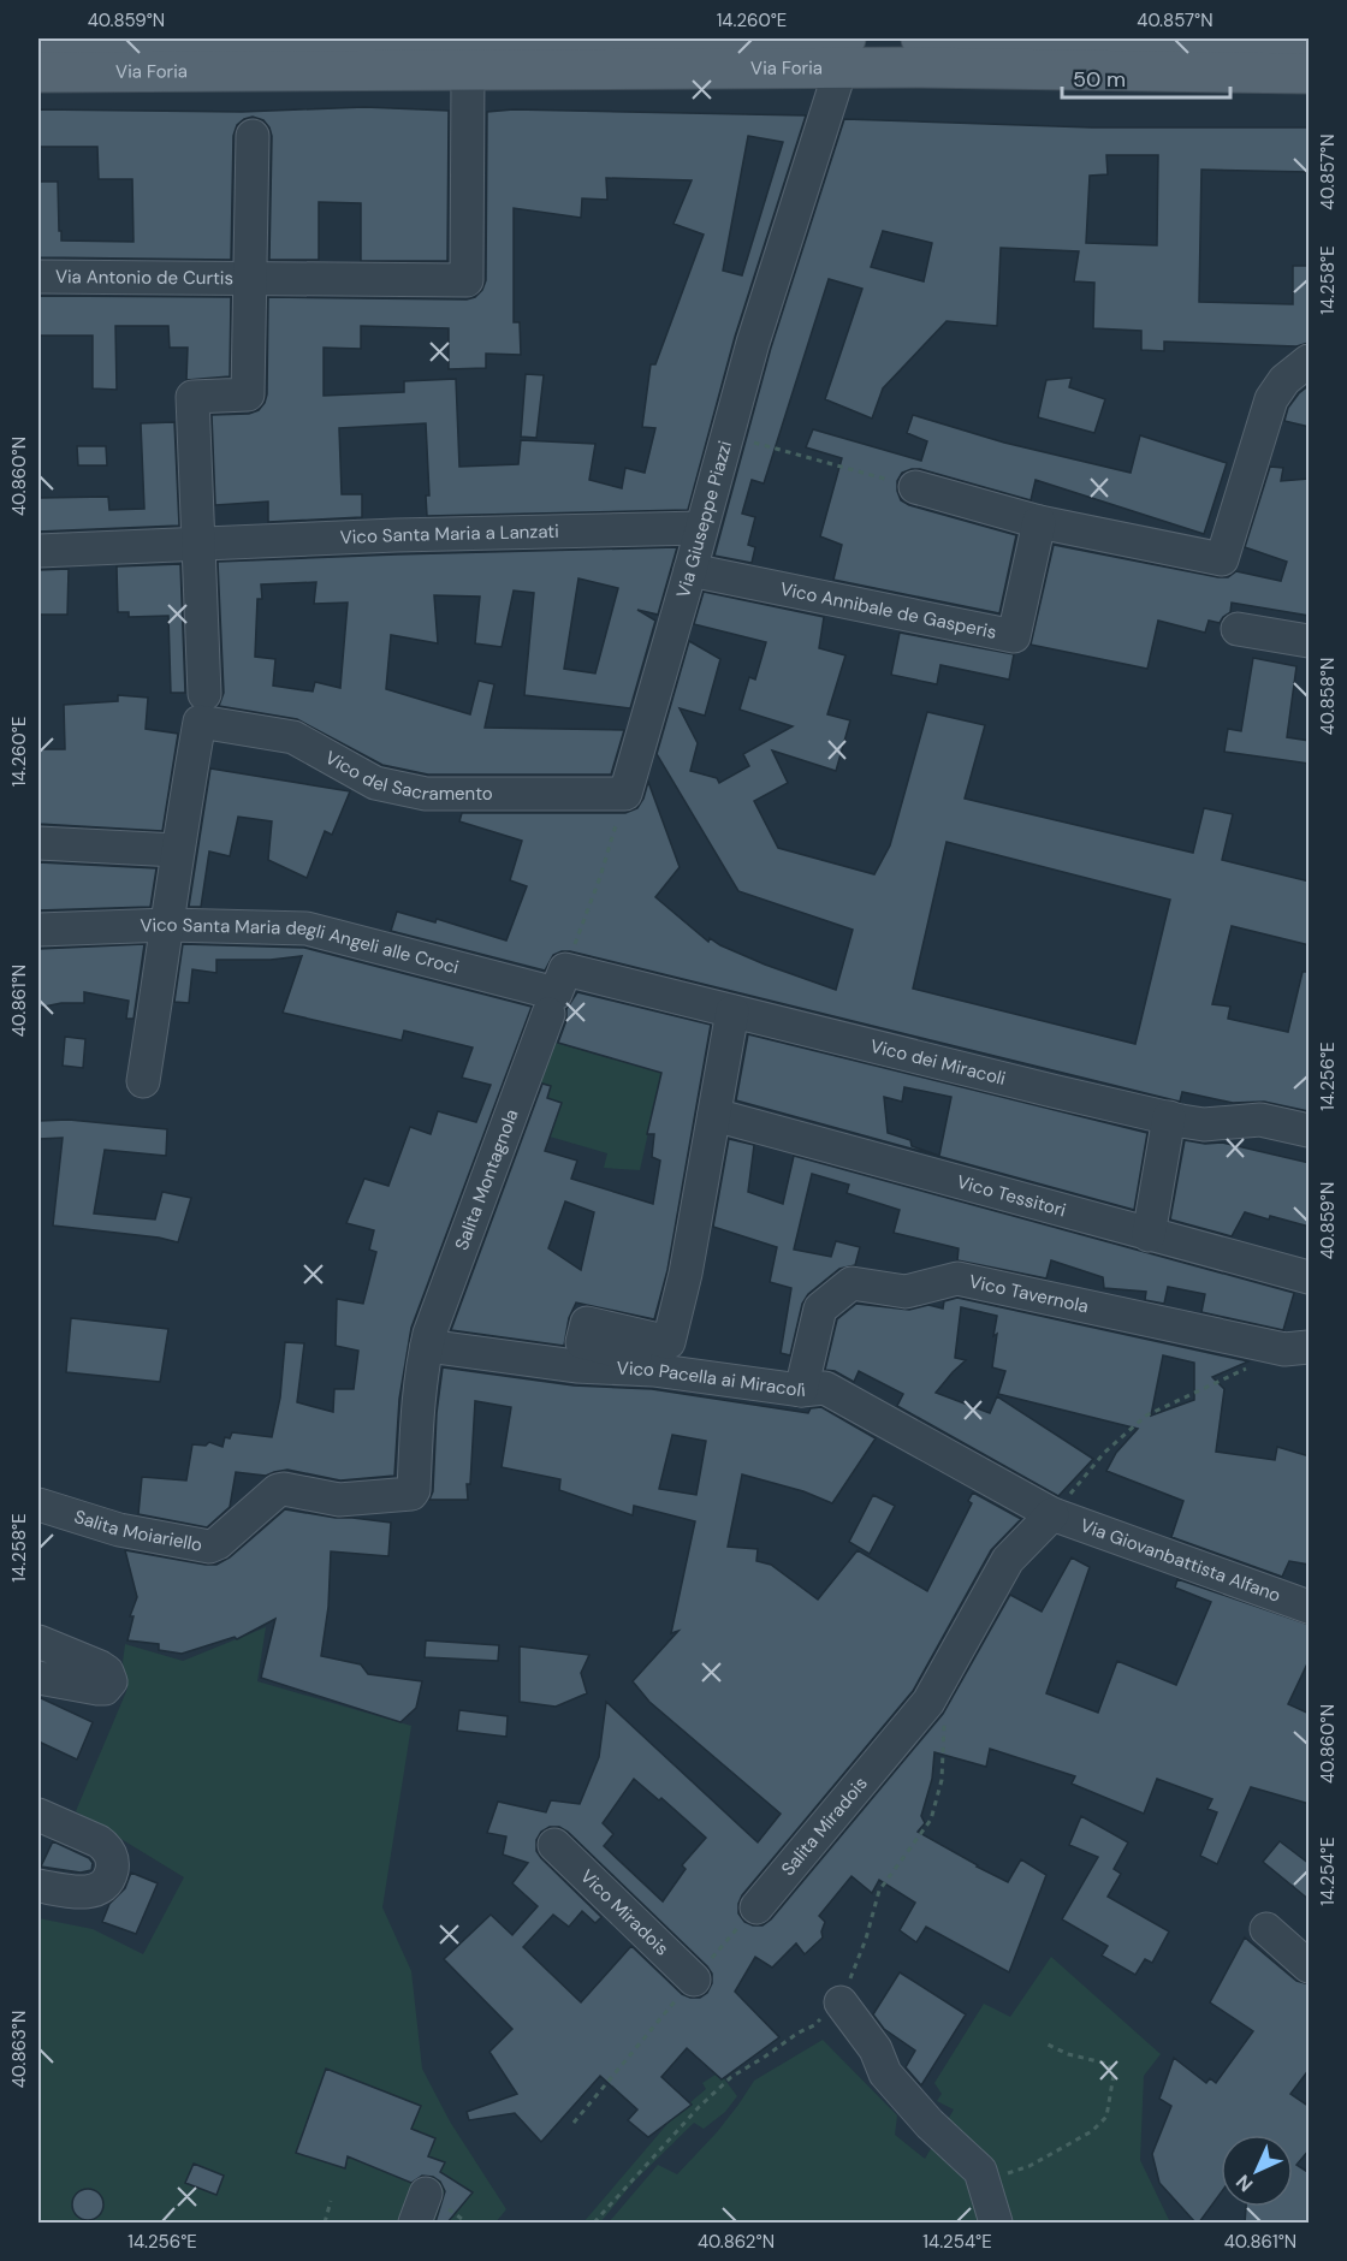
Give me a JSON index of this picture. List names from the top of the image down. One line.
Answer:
{"streets":{"main road":["Via Foria"],"street":["Via Antonio de Curtis","Via Giuseppe Piazzi","Vico Santa Maria a Lanzati","Vico Annibale de Gasperis","Vico del Sacramento","Vico Santa Maria degli Angeli alle Croci","Vico dei Miracoli","Salita Montagnola","Vico Tessitori","Vico Tavernola","Vico Pacella ai Miracoli","Salita Moiariello","Via Giovanbattista Alfano","Salita Miradois","Vico Miradois"]},"crossings":[["Via Foria","Via Antonio de Curtis"],["Via Foria","Via Giuseppe Piazzi"],["Via Giuseppe Piazzi","Vico Santa Maria a Lanzati"],["Via Giuseppe Piazzi","Vico Annibale de Gasperis"],["Via Giuseppe Piazzi","Vico del Sacramento"],["Vico Santa Maria degli Angeli alle Croci","Vico dei Miracoli"],["Vico Santa Maria degli Angeli alle Croci","Salita Montagnola"],["Vico dei Miracoli","Salita Montagnola"],["Salita Montagnola","Vico Pacella ai Miracoli"],["Salita Montagnola","Salita Moiariello"],["Vico Tavernola","Vico Pacella ai Miracoli"],["Vico Pacella ai Miracoli","Salita Moiariello"],["Vico Pacella ai Miracoli","Via Giovanbattista Alfano"],["Vico Pacella ai Miracoli","Salita Miradois"],["Via Giovanbattista Alfano","Salita Miradois"]],"scale_bar":"50 m","north":"bottom left","coordinates":["40.859°N","14.260°E","40.857°N","14.258°E","40.860°N","40.858°N","40.861°N","14.256°E","14.254°E","40.863°N","40.862°N"]}
